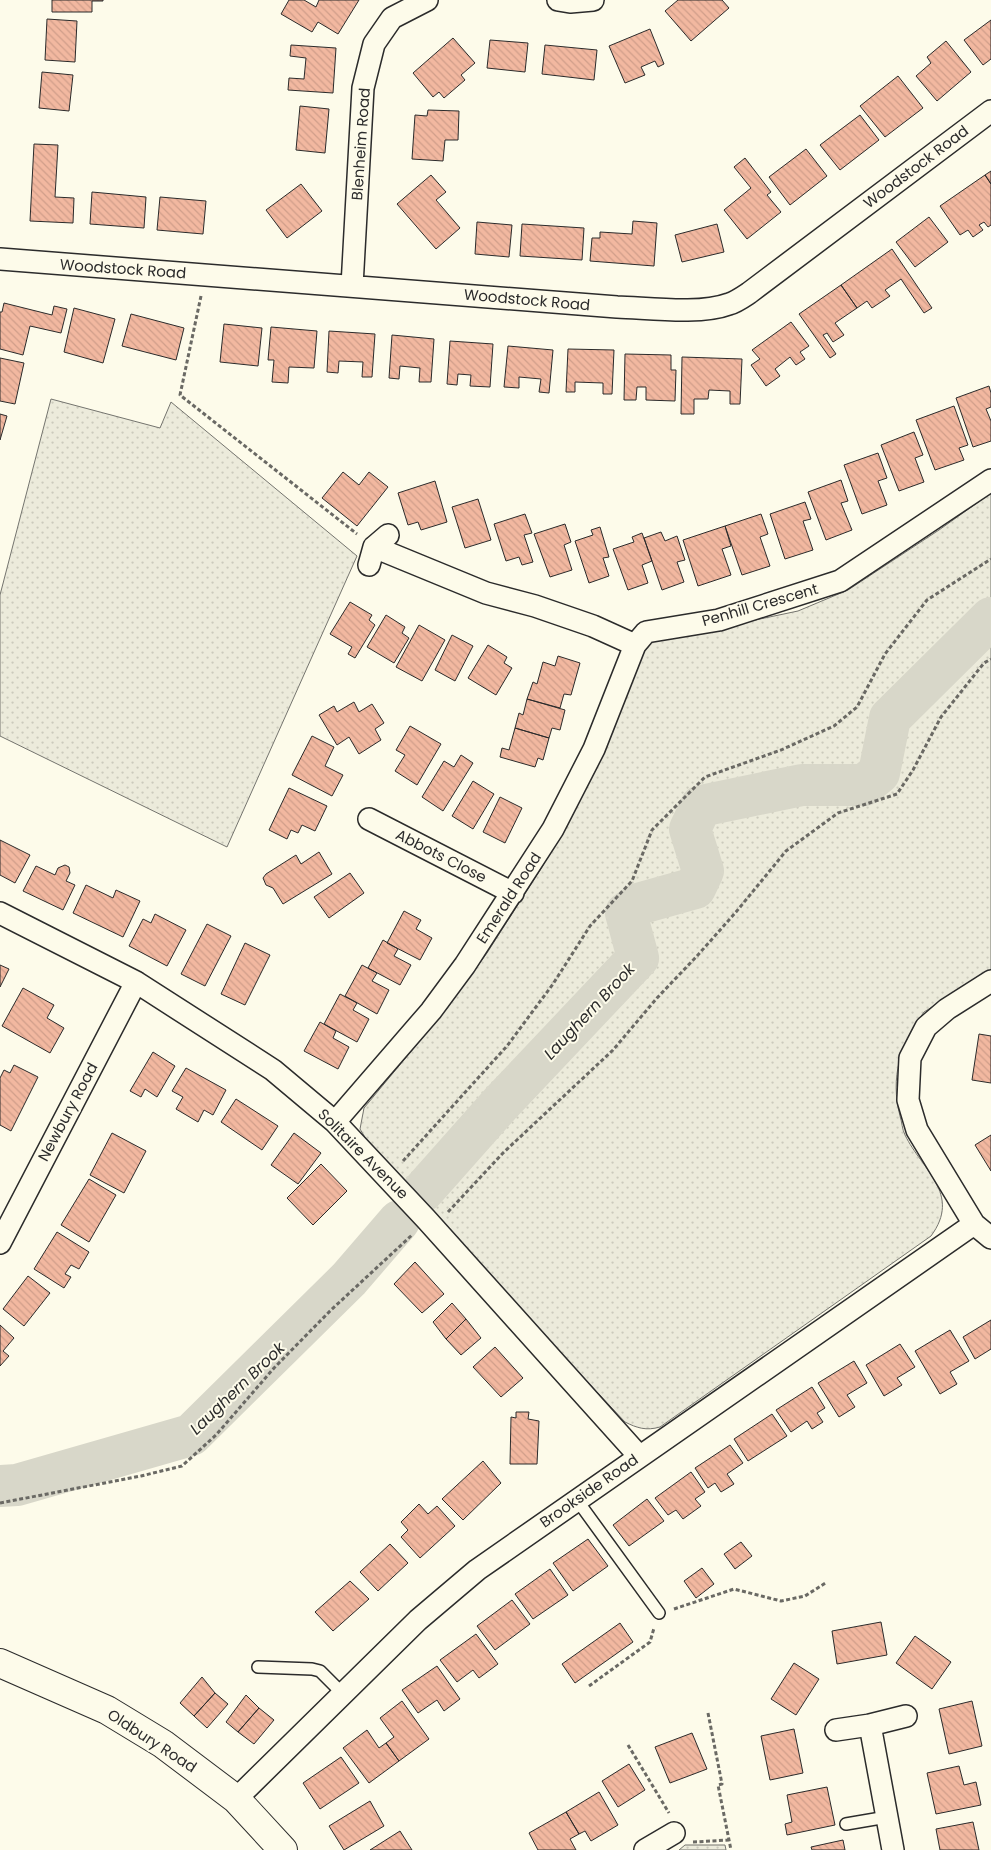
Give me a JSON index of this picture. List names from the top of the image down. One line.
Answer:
{"streets":{"street":["Blenheim Road","Woodstock Road","Penhill Crescent","Abbots Close","Emerald Road","Newbury Road","Solitaire Avenue","Brookside Road","Oldbury Road"]},"crossings":[["Blenheim Road","Woodstock Road"],["Penhill Crescent","Emerald Road"],["Abbots Close","Emerald Road"],["Emerald Road","Solitaire Avenue"],["Newbury Road","Solitaire Avenue"],["Solitaire Avenue","Brookside Road"],["Brookside Road","Oldbury Road"]],"water":["Laughern Brook"]}
